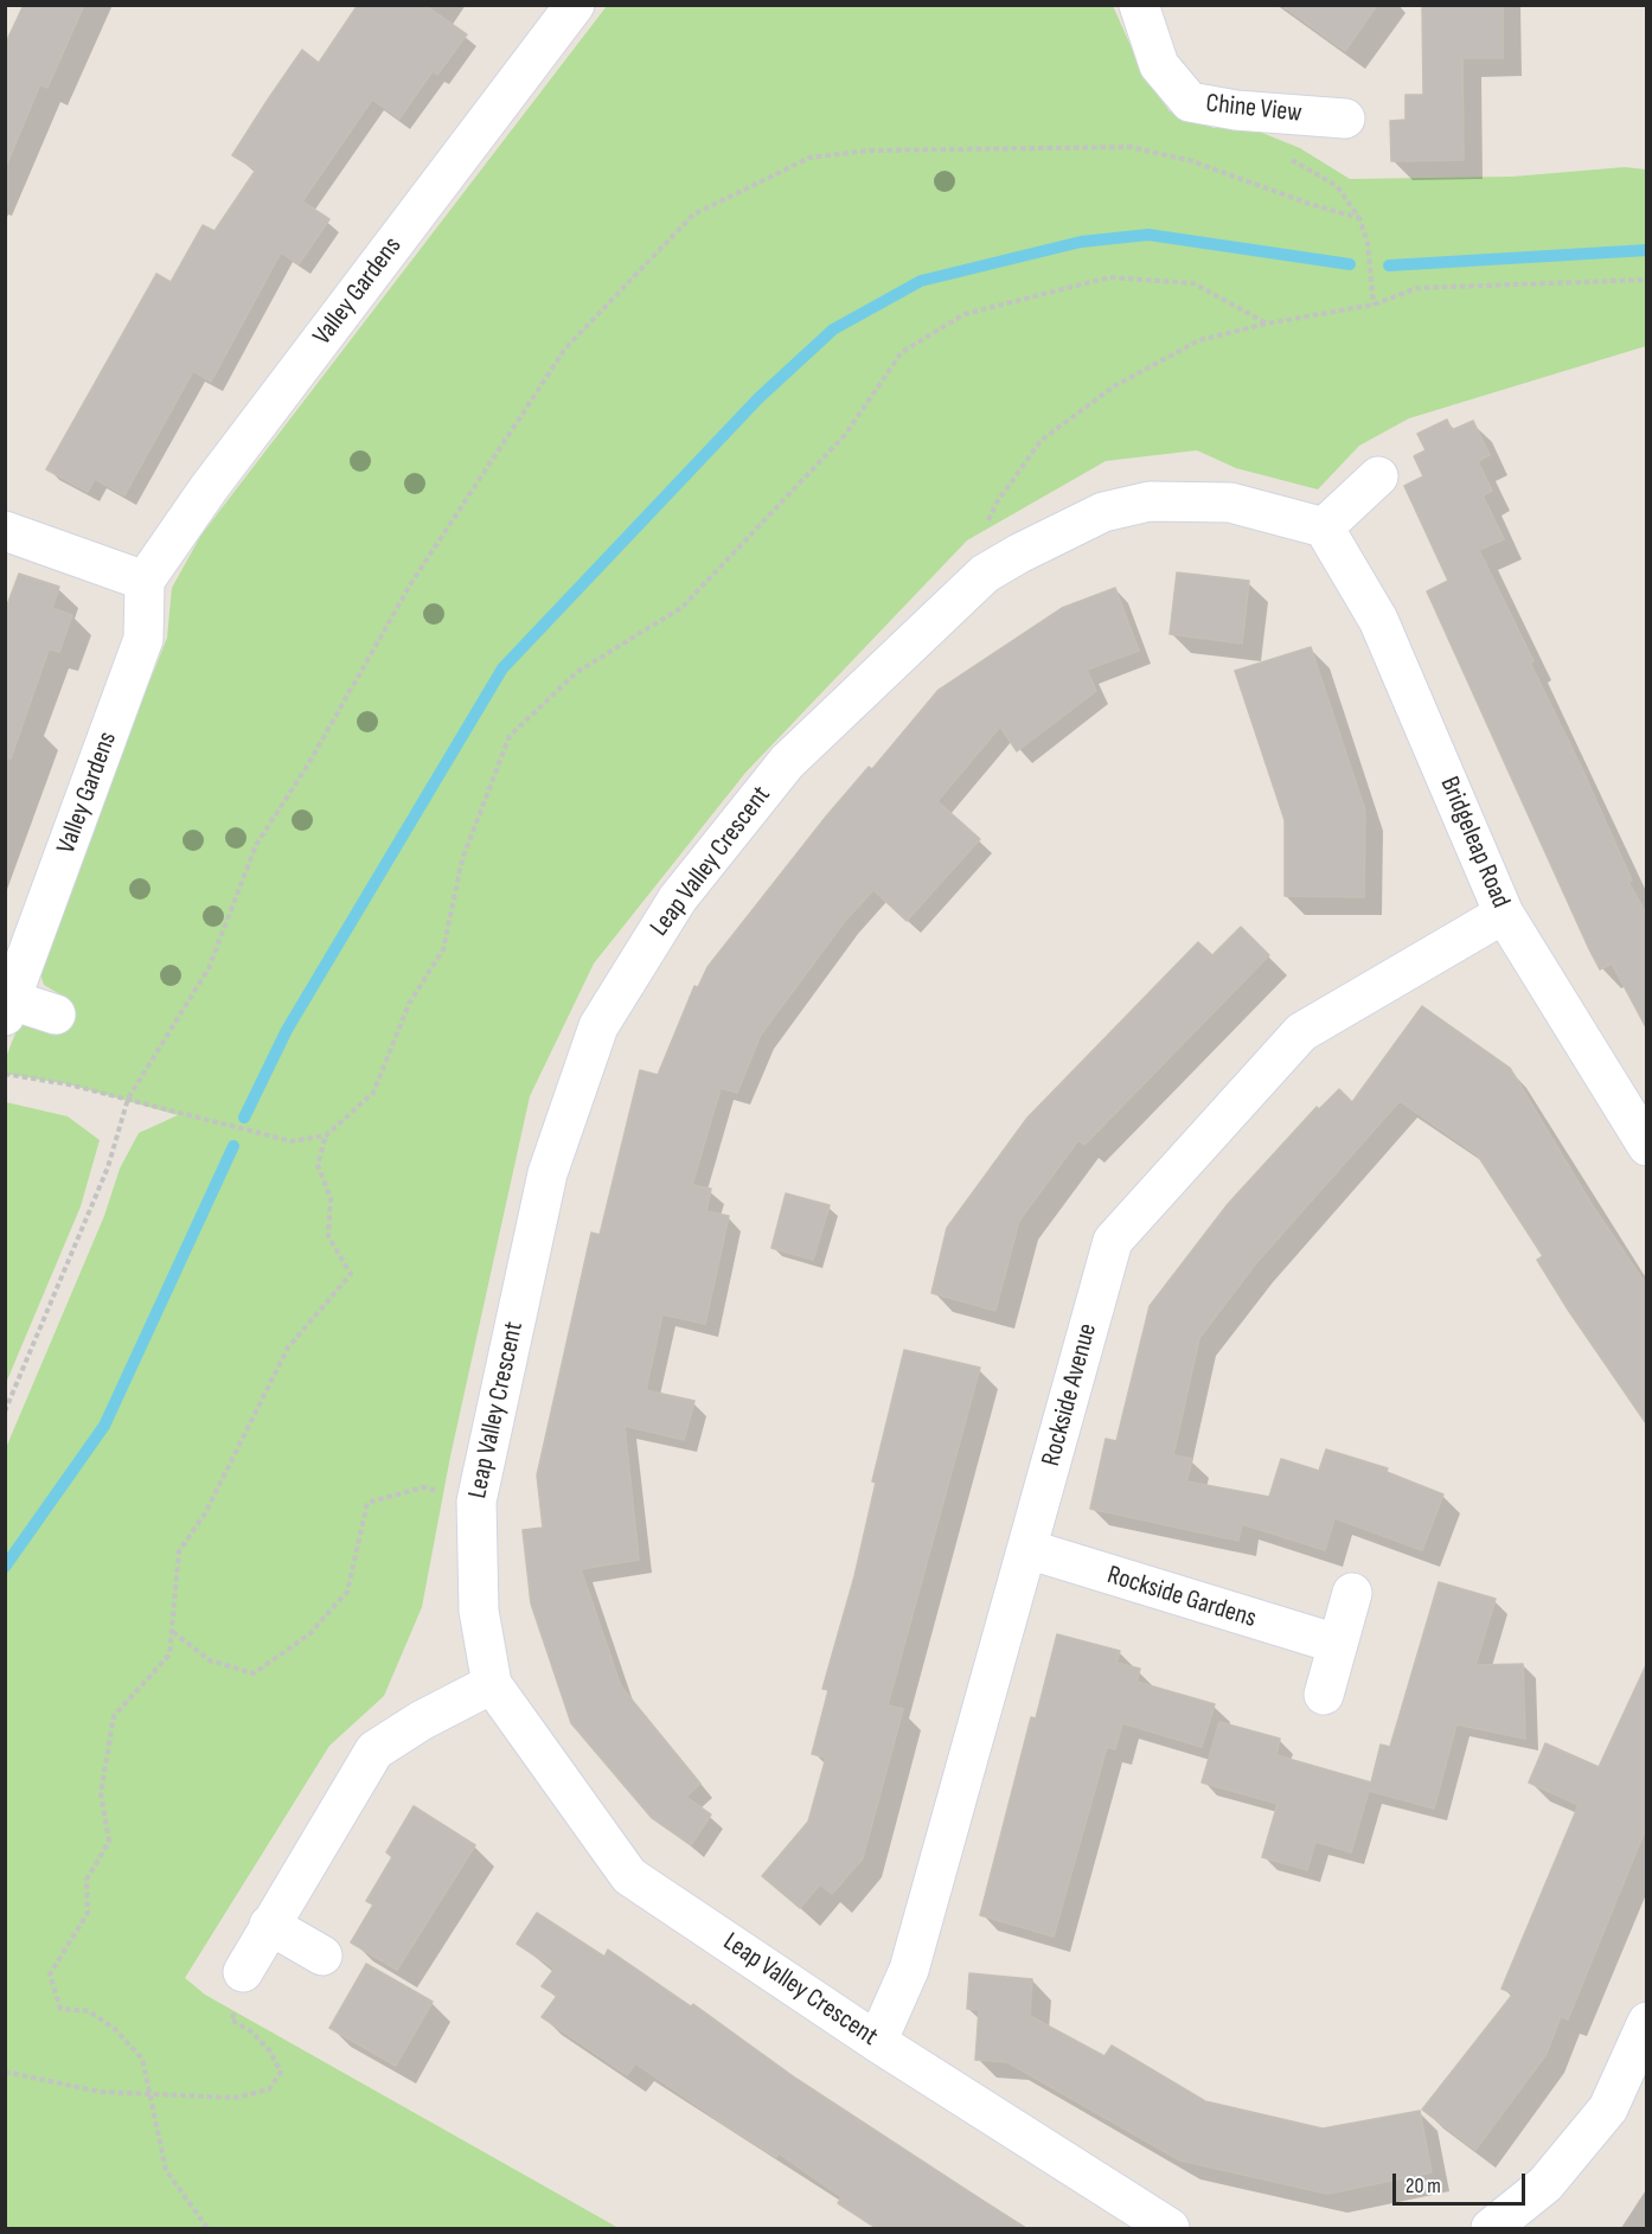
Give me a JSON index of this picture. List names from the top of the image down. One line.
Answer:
{"streets":{"street":["Chine View","Valley Gardens","Bridgeleap Road","Leap Valley Crescent","Rockside Avenue","Rockside Gardens"]},"crossings":[["Bridgeleap Road","Leap Valley Crescent"],["Bridgeleap Road","Rockside Avenue"],["Leap Valley Crescent","Rockside Avenue"],["Rockside Avenue","Rockside Gardens"]],"scale_bar":"20 m"}
